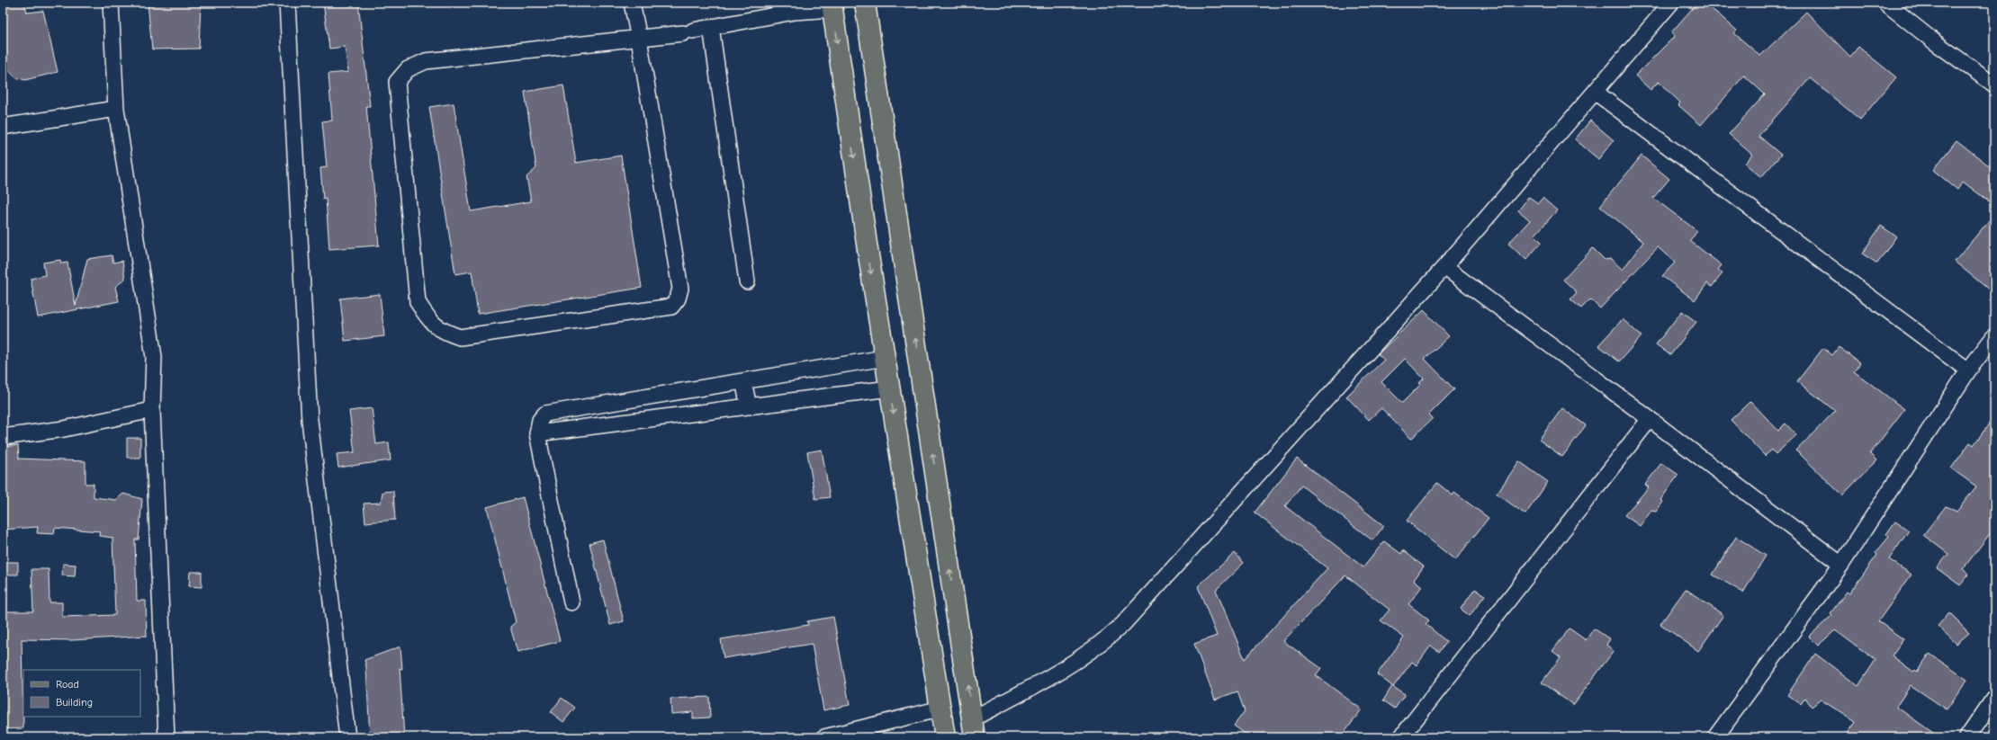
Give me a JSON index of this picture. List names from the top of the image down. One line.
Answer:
{"legend":["Road","Building"]}
